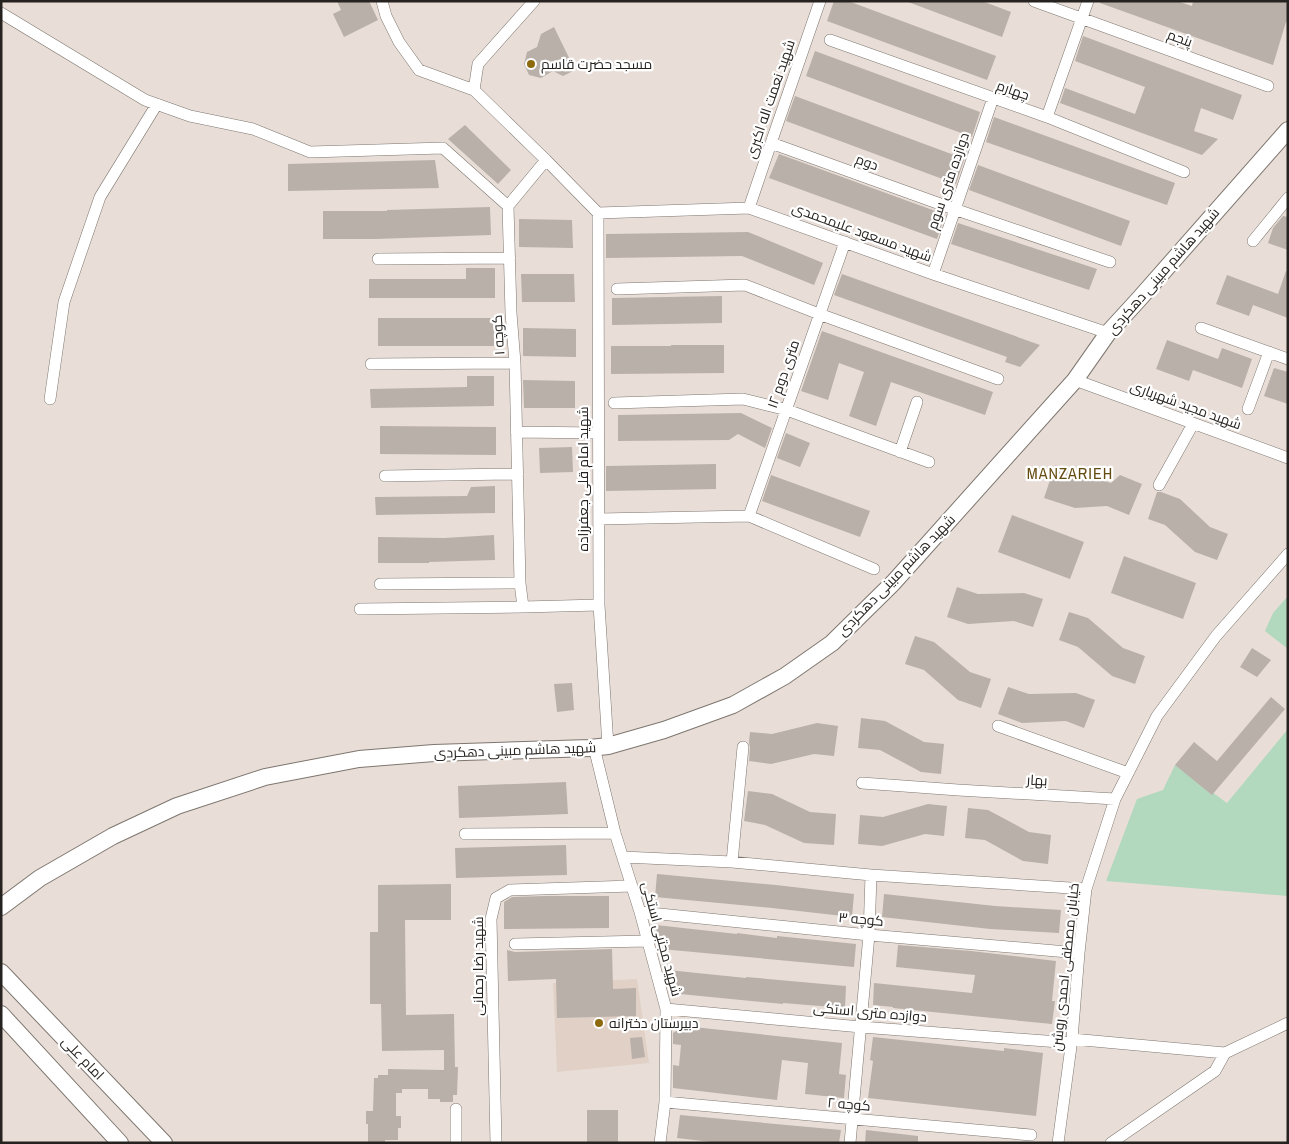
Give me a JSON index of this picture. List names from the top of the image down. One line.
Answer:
{"streets":{"main road":["شهید هاشم مبینی دهکردی","امام علی"],"street":["پنجم","چهارم","شهید نعمت اله اکبری","دوم","دوازده متری سوم","شهید مسعود علیمحمدی","کوچه ۱","۱۲ متری دوم","شهید مجید شهریاری","شهید امام قلی جعفرزاده","بهار","کوچه ۳","شهید مجتبی استکی","شهید رضا رحمانی","خیابان مصطفی احمدی روشن","دوازده متری استکی","کوچه ۲"]},"crossings":[["چهارم","دوازده متری سوم"],["شهید نعمت اله اکبری","دوم"],["شهید نعمت اله اکبری","شهید مسعود علیمحمدی"],["دوم","دوازده متری سوم"],["دوازده متری سوم","شهید مسعود علیمحمدی"],["شهید مسعود علیمحمدی","شهید هاشم مبینی دهکردی"],["شهید مسعود علیمحمدی","۱۲ متری دوم"],["شهید مسعود علیمحمدی","شهید امام قلی جعفرزاده"],["شهید هاشم مبینی دهکردی","شهید مجید شهریاری"],["شهید هاشم مبینی دهکردی","شهید امام قلی جعفرزاده"],["شهید هاشم مبینی دهکردی","شهید مجتبی استکی"],["شهید امام قلی جعفرزاده","شهید مجتبی استکی"],["بهار","خیابان مصطفی احمدی روشن"],["کوچه ۳","شهید مجتبی استکی"],["کوچه ۳","خیابان مصطفی احمدی روشن"],["شهید مجتبی استکی","شهید رضا رحمانی"],["شهید مجتبی استکی","دوازده متری استکی"],["شهید مجتبی استکی","کوچه ۲"],["خیابان مصطفی احمدی روشن","دوازده متری استکی"]],"districts":["MANZARIEH"],"places":["مسجد حضرت قاسم","دبیرستان دخترانه"]}
